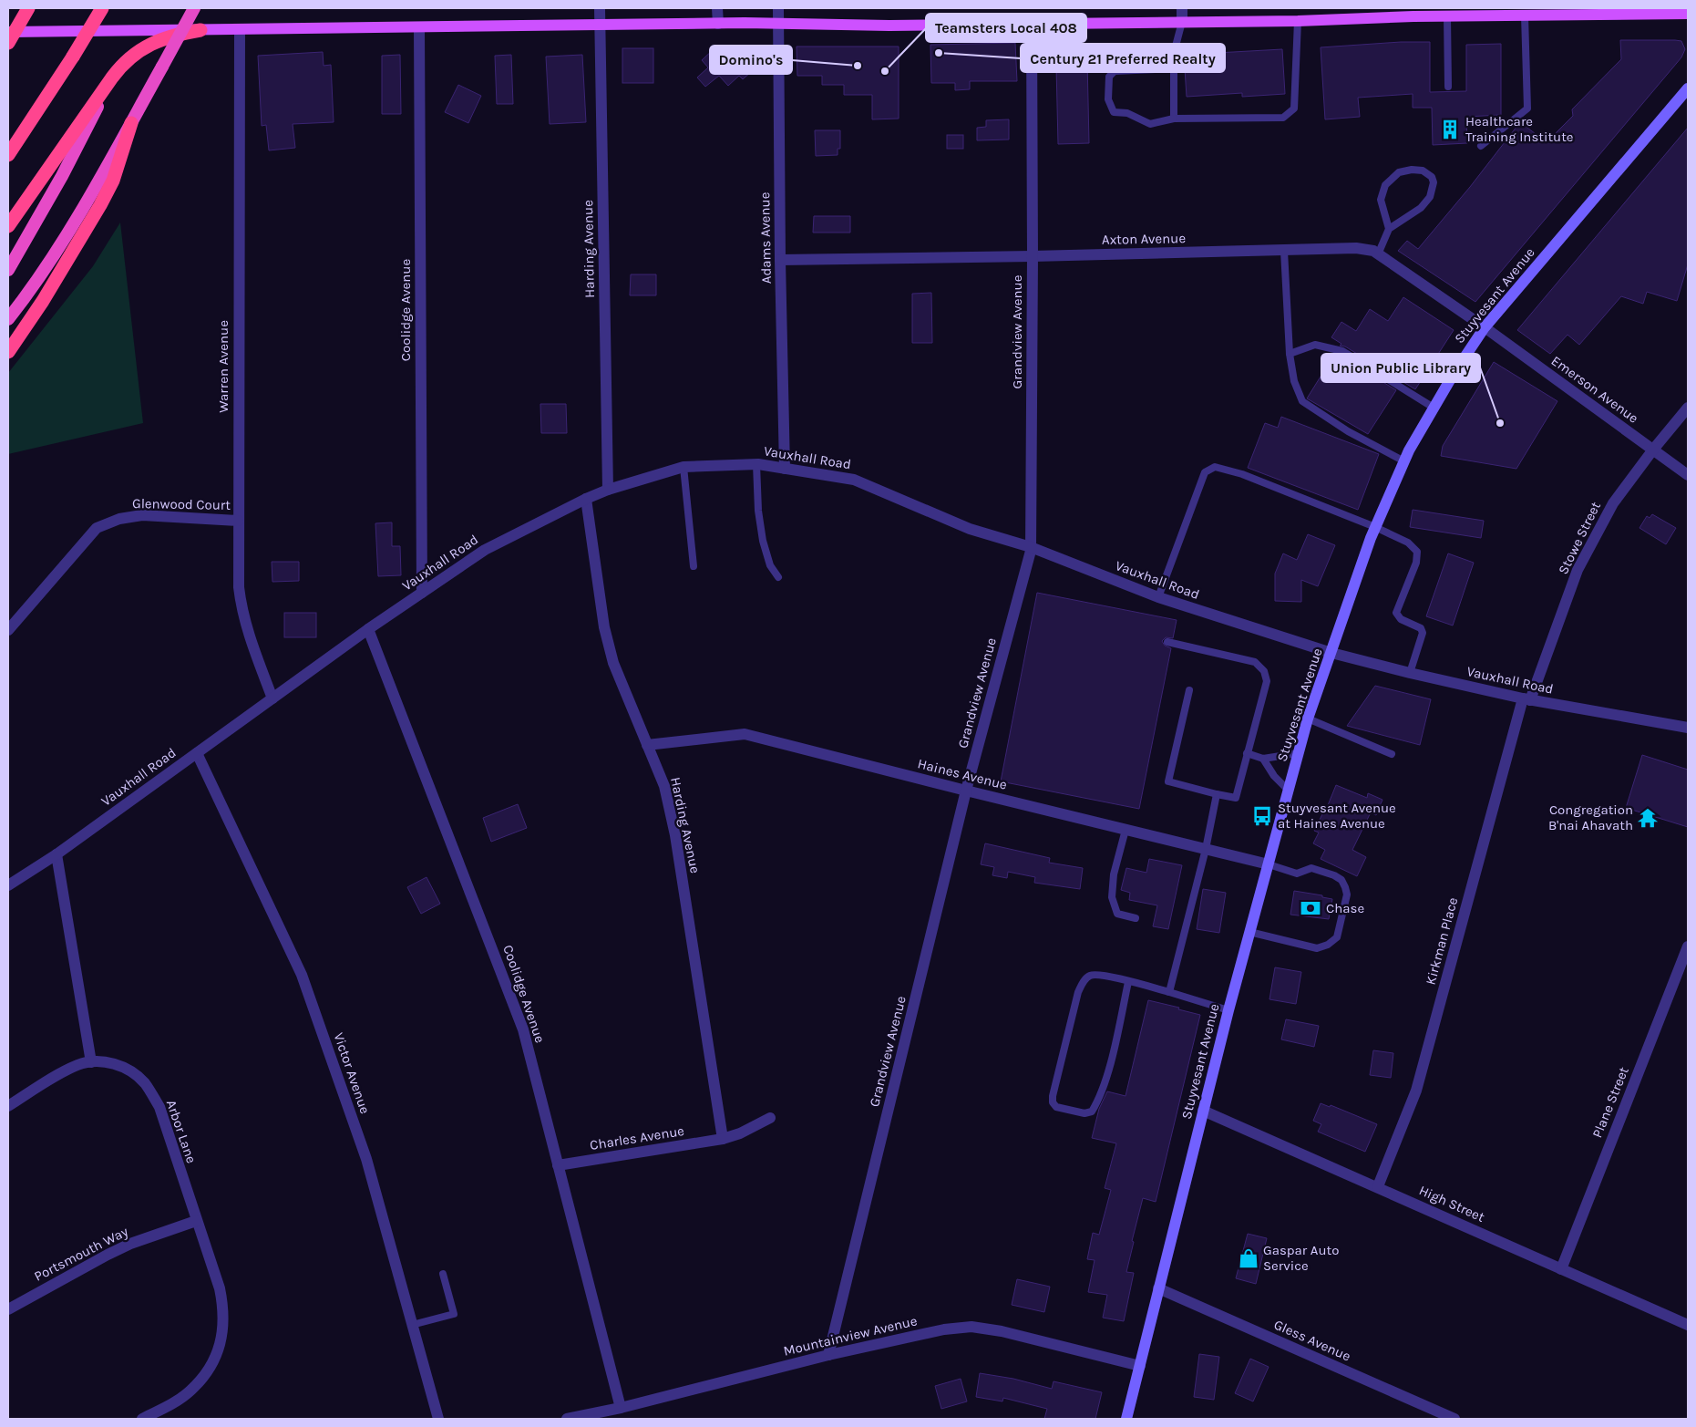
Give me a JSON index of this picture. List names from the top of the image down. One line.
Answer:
{"streets":{"main road":["Stuyvesant Avenue"],"street":["Adams Avenue","Axton Avenue","Harding Avenue","Coolidge Avenue","Grandview Avenue","Warren Avenue","Emerson Avenue","Vauxhall Road","Glenwood Court","Stowe Street","Haines Avenue","Kirkman Place","Victor Avenue","Plane Street","Arbor Lane","Charles Avenue","High Street","Portsmouth Way","Mountainview Avenue","Gless Avenue"]},"crossings":[["Adams Avenue","Axton Avenue"],["Adams Avenue","Vauxhall Road"],["Axton Avenue","Stuyvesant Avenue"],["Axton Avenue","Grandview Avenue"],["Axton Avenue","Emerson Avenue"],["Harding Avenue","Vauxhall Road"],["Harding Avenue","Haines Avenue"],["Harding Avenue","Charles Avenue"],["Stuyvesant Avenue","Emerson Avenue"],["Stuyvesant Avenue","Vauxhall Road"],["Stuyvesant Avenue","Haines Avenue"],["Stuyvesant Avenue","High Street"],["Stuyvesant Avenue","Mountainview Avenue"],["Stuyvesant Avenue","Gless Avenue"],["Coolidge Avenue","Vauxhall Road"],["Coolidge Avenue","Charles Avenue"],["Coolidge Avenue","Mountainview Avenue"],["Grandview Avenue","Vauxhall Road"],["Grandview Avenue","Haines Avenue"],["Grandview Avenue","Mountainview Avenue"],["Warren Avenue","Vauxhall Road"],["Warren Avenue","Glenwood Court"],["Emerson Avenue","Stowe Street"],["Vauxhall Road","Stowe Street"],["Vauxhall Road","Kirkman Place"],["Vauxhall Road","Victor Avenue"],["Stowe Street","Kirkman Place"],["Kirkman Place","High Street"],["Plane Street","High Street"],["Arbor Lane","Portsmouth Way"]],"places":{"other":["Century 21 Preferred Realty","Domino's","Teamsters Local 408","Union Public Library"],"building":["Healthcare Training Institute"],"bus stop":["Stuyvesant Avenue at Haines Avenue"],"temple":["Congregation B'nai Ahavath"],"bank":["Chase"],"shop":["Gaspar Auto Service"]}}
